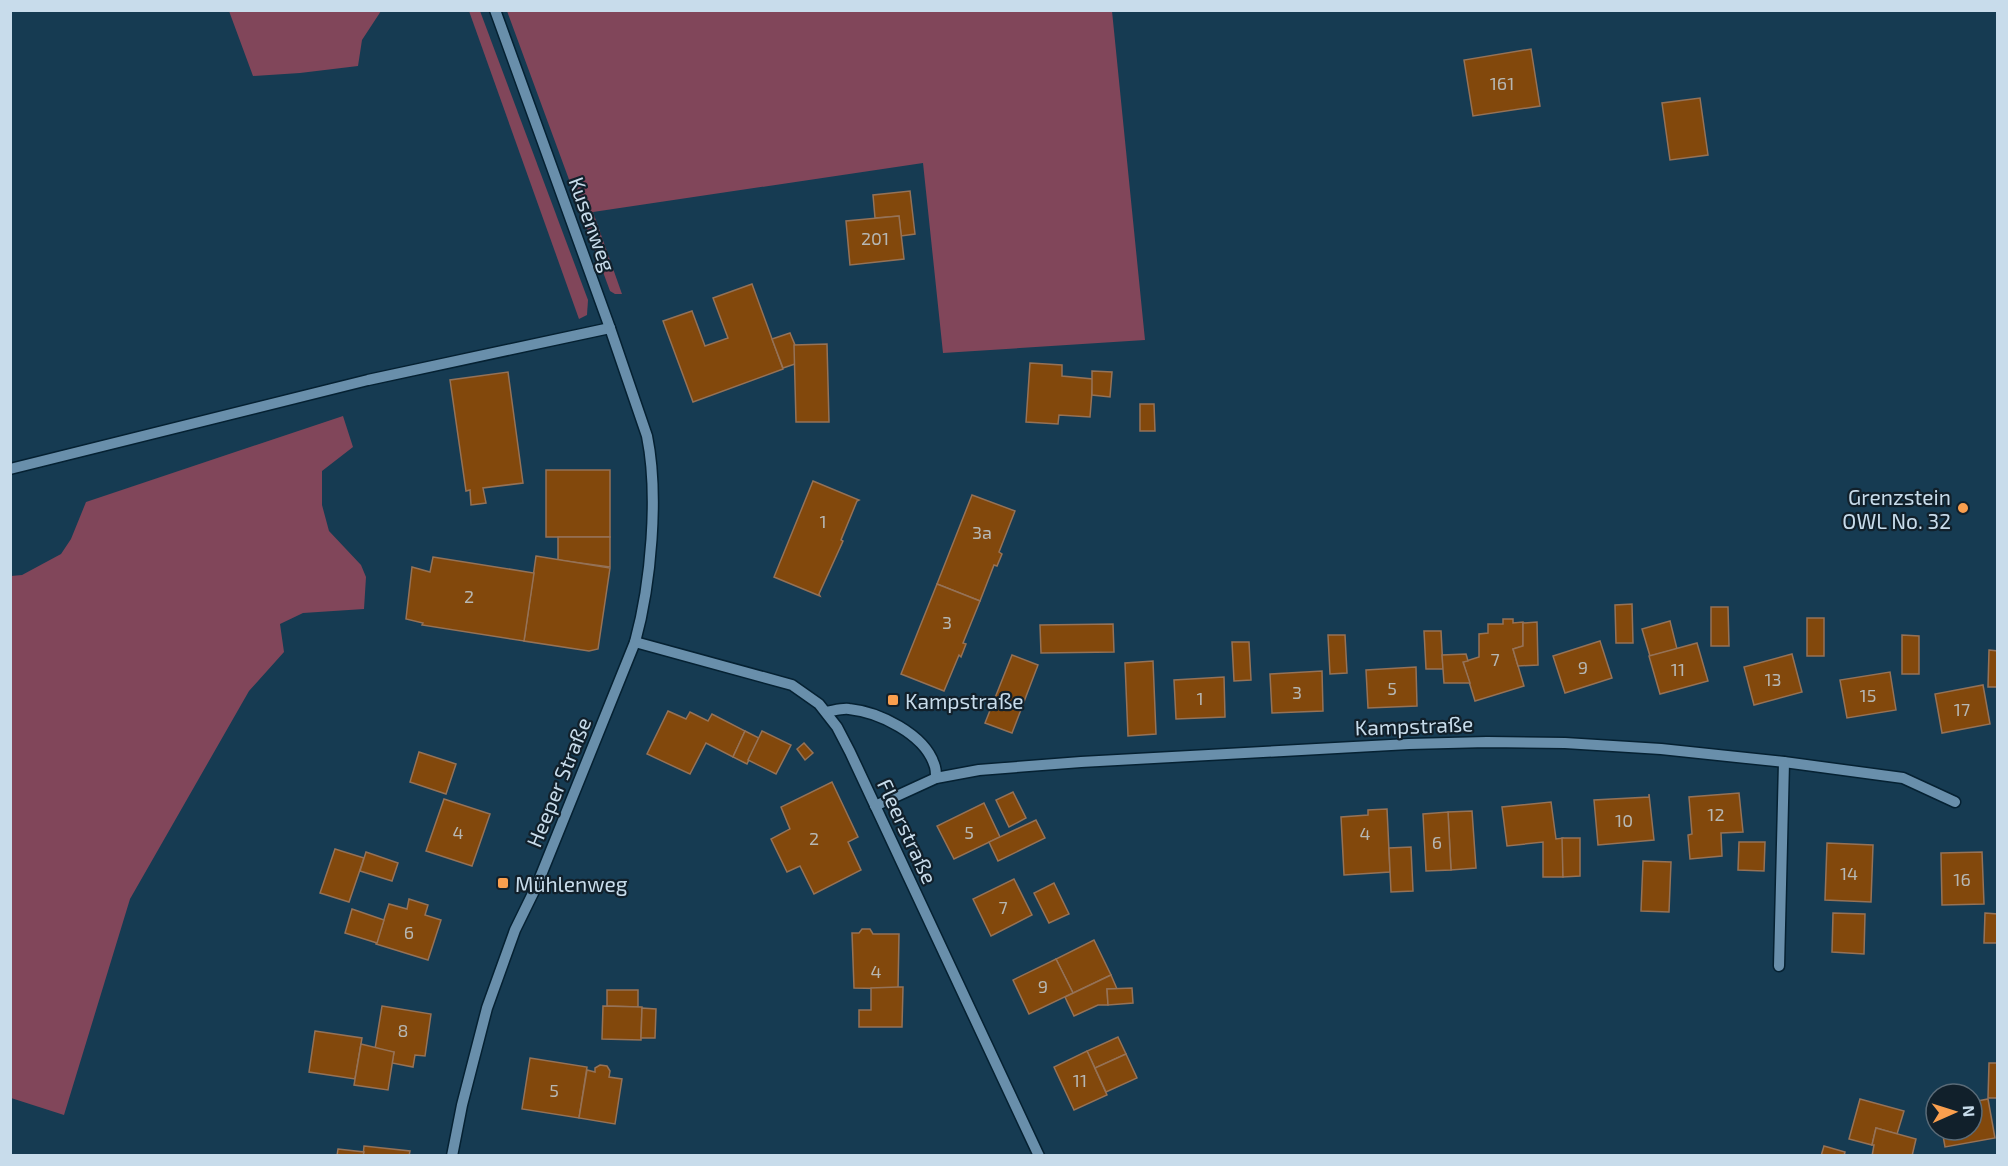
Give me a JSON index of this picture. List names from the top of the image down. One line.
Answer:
{"streets":{"street":["Kusenweg","Kampstraße","Heeper Straße","Fleerstraße"]},"crossings":[["Kusenweg","Heeper Straße"],["Kampstraße","Fleerstraße"],["Heeper Straße","Fleerstraße"]],"places":{"other":["Grenzstein OWL No. 32"],"transit":["Kampstraße","Mühlenweg"]},"house_numbers":["161","201","1","3a","2","3","7","9","11","13","5","3","15","1","17","12","10","4","5","4","2","6","14","16","7","6","4","9","8","11","5"],"north":"right"}
